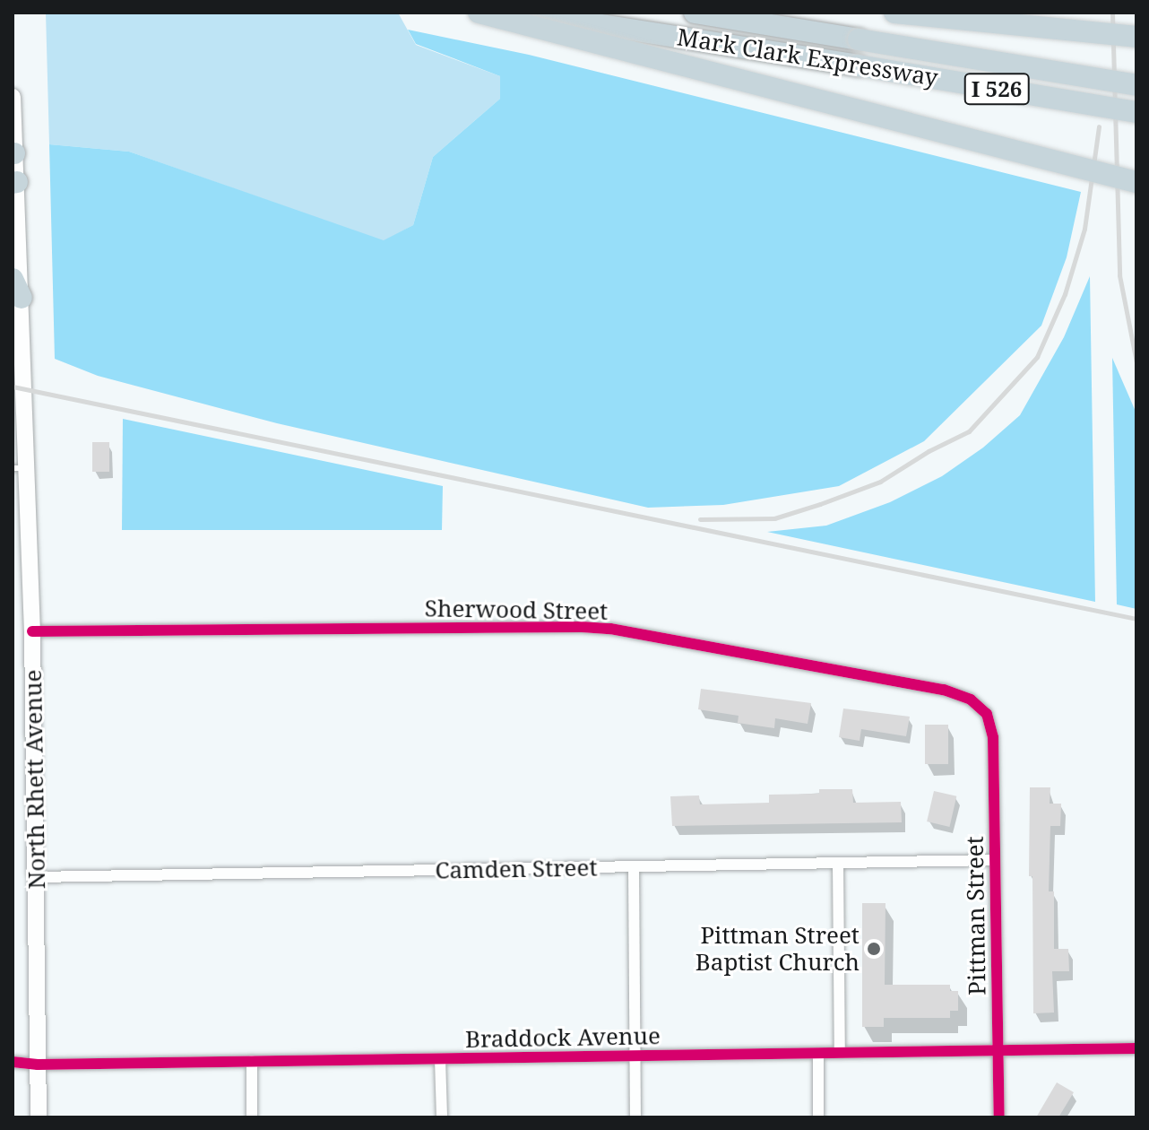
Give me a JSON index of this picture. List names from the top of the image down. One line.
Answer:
{"streets":{"highway":["Mark Clark Expressway","I 526"],"main road":["North Rhett Avenue"],"street":["Sherwood Street","Camden Street","Pittman Street","Braddock Avenue"]},"crossings":[["Sherwood Street","North Rhett Avenue"],["Sherwood Street","Pittman Street"],["North Rhett Avenue","Camden Street"],["North Rhett Avenue","Braddock Avenue"],["Camden Street","Pittman Street"],["Pittman Street","Braddock Avenue"]],"places":["Pittman Street Baptist Church"]}
